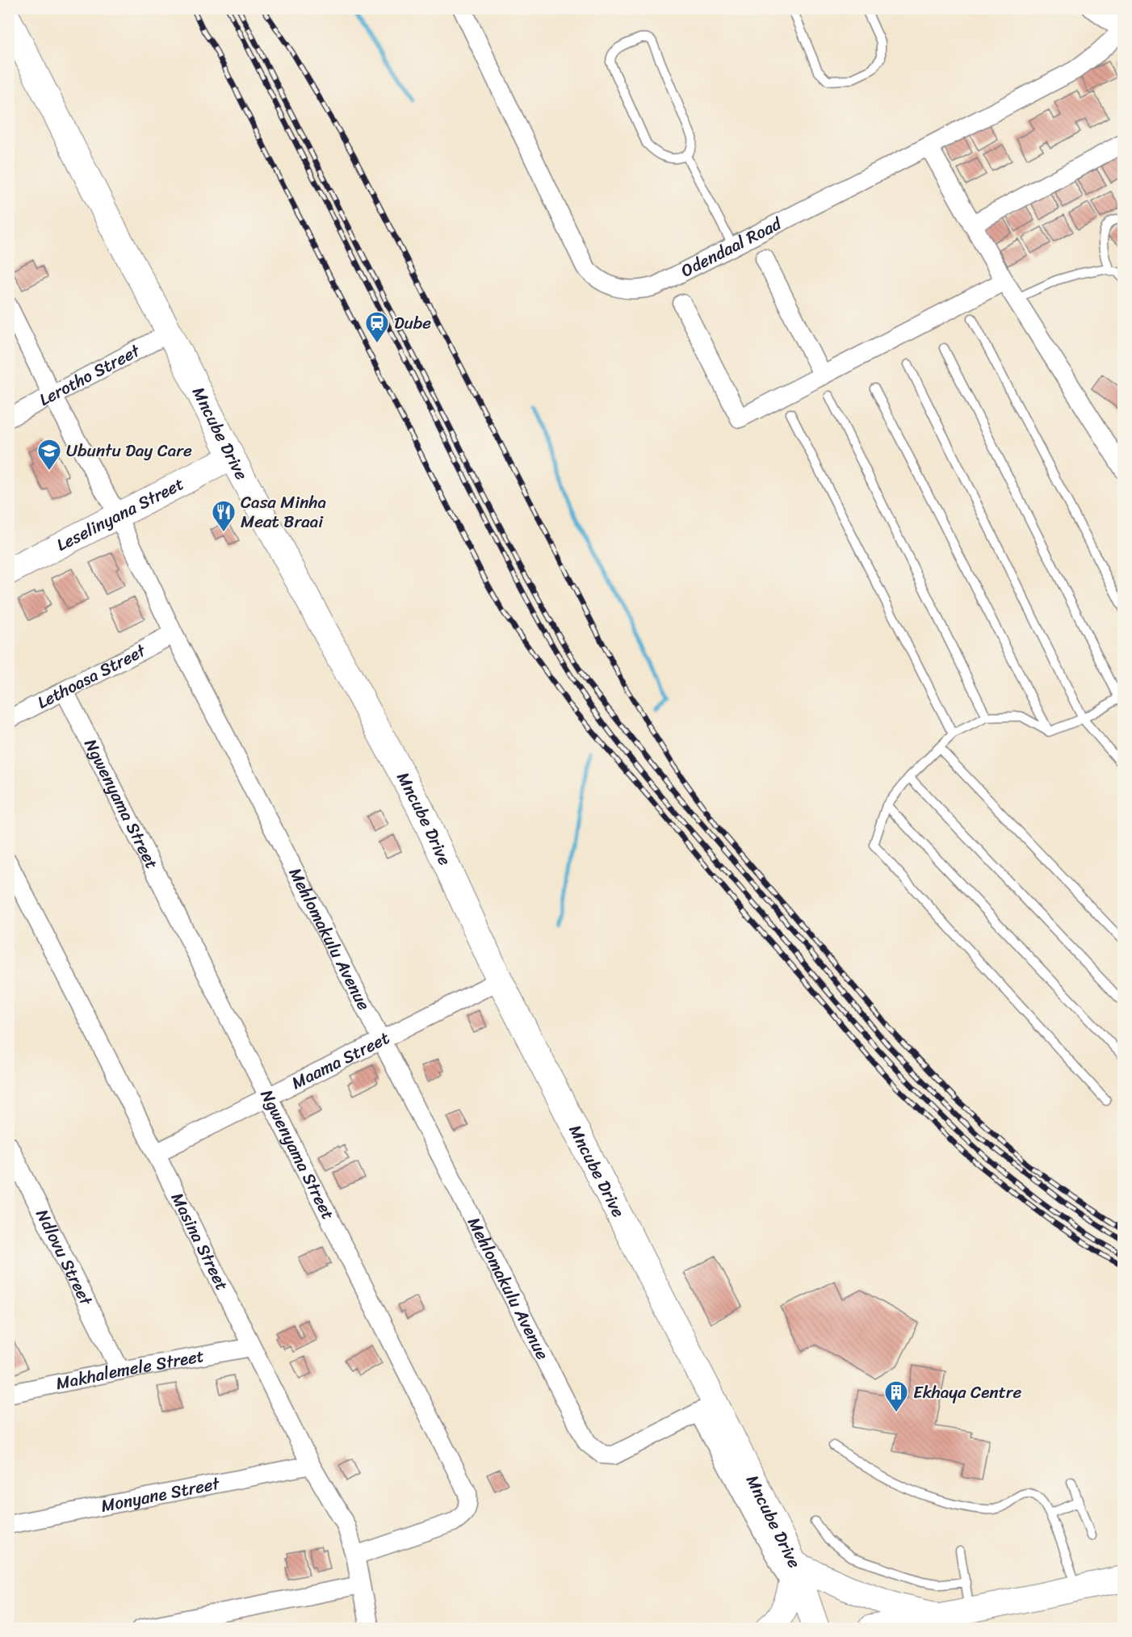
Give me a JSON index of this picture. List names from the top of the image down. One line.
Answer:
{"streets":{"street":["Odendaal Road","Lerotho Street","Mncube Drive","Leselinyana Street","Lethoasa Street","Ngwenyama Street","Mehlomakulu Avenue","Maama Street","Masina Street","Ndlovu Street","Makhalemele Street","Monyane Street"]},"crossings":[["Lerotho Street","Mncube Drive"],["Lerotho Street","Mehlomakulu Avenue"],["Mncube Drive","Leselinyana Street"],["Mncube Drive","Mehlomakulu Avenue"],["Mncube Drive","Maama Street"],["Leselinyana Street","Mehlomakulu Avenue"],["Lethoasa Street","Ngwenyama Street"],["Lethoasa Street","Mehlomakulu Avenue"],["Ngwenyama Street","Maama Street"],["Ngwenyama Street","Masina Street"],["Mehlomakulu Avenue","Maama Street"],["Maama Street","Masina Street"],["Masina Street","Makhalemele Street"],["Masina Street","Monyane Street"],["Ndlovu Street","Makhalemele Street"]],"places":{"station":["Dube"],"school or university":["Ubuntu Day Care"],"restaurant":["Casa Minha Meat Braai"],"building":["Ekhaya Centre"]}}
